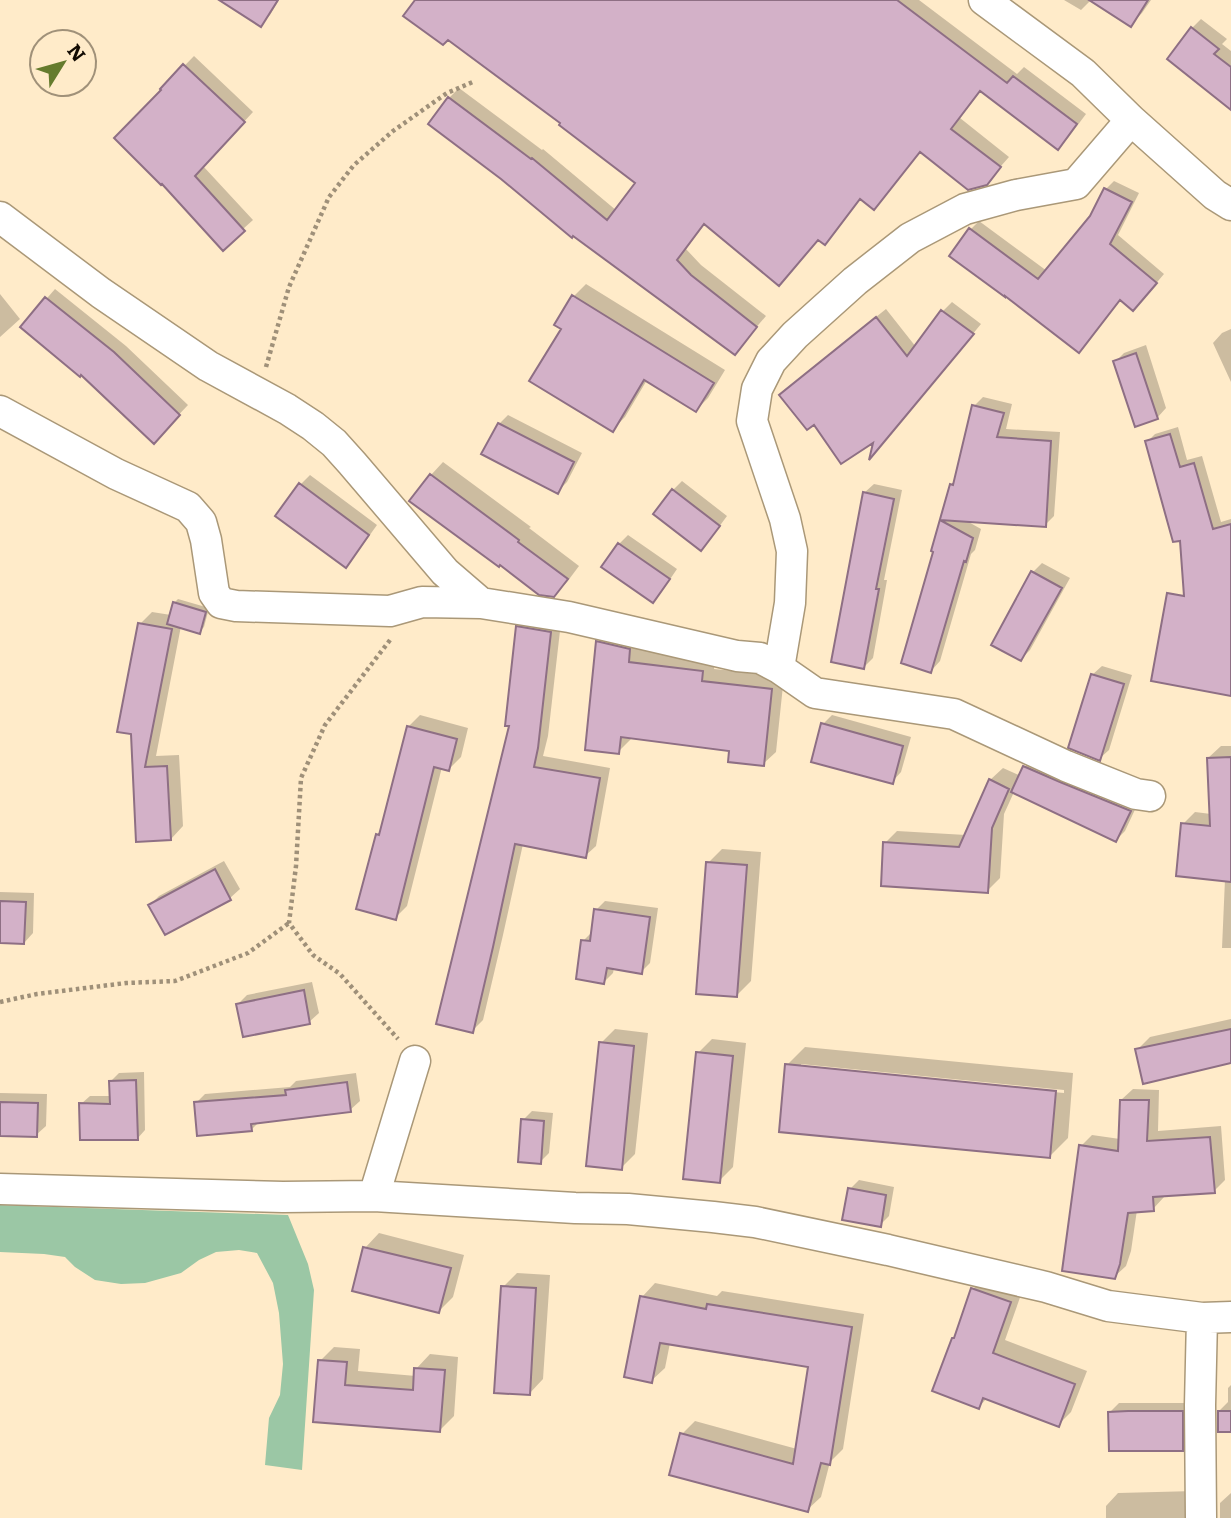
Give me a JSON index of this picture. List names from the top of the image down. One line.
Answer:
{"north":"top right"}
